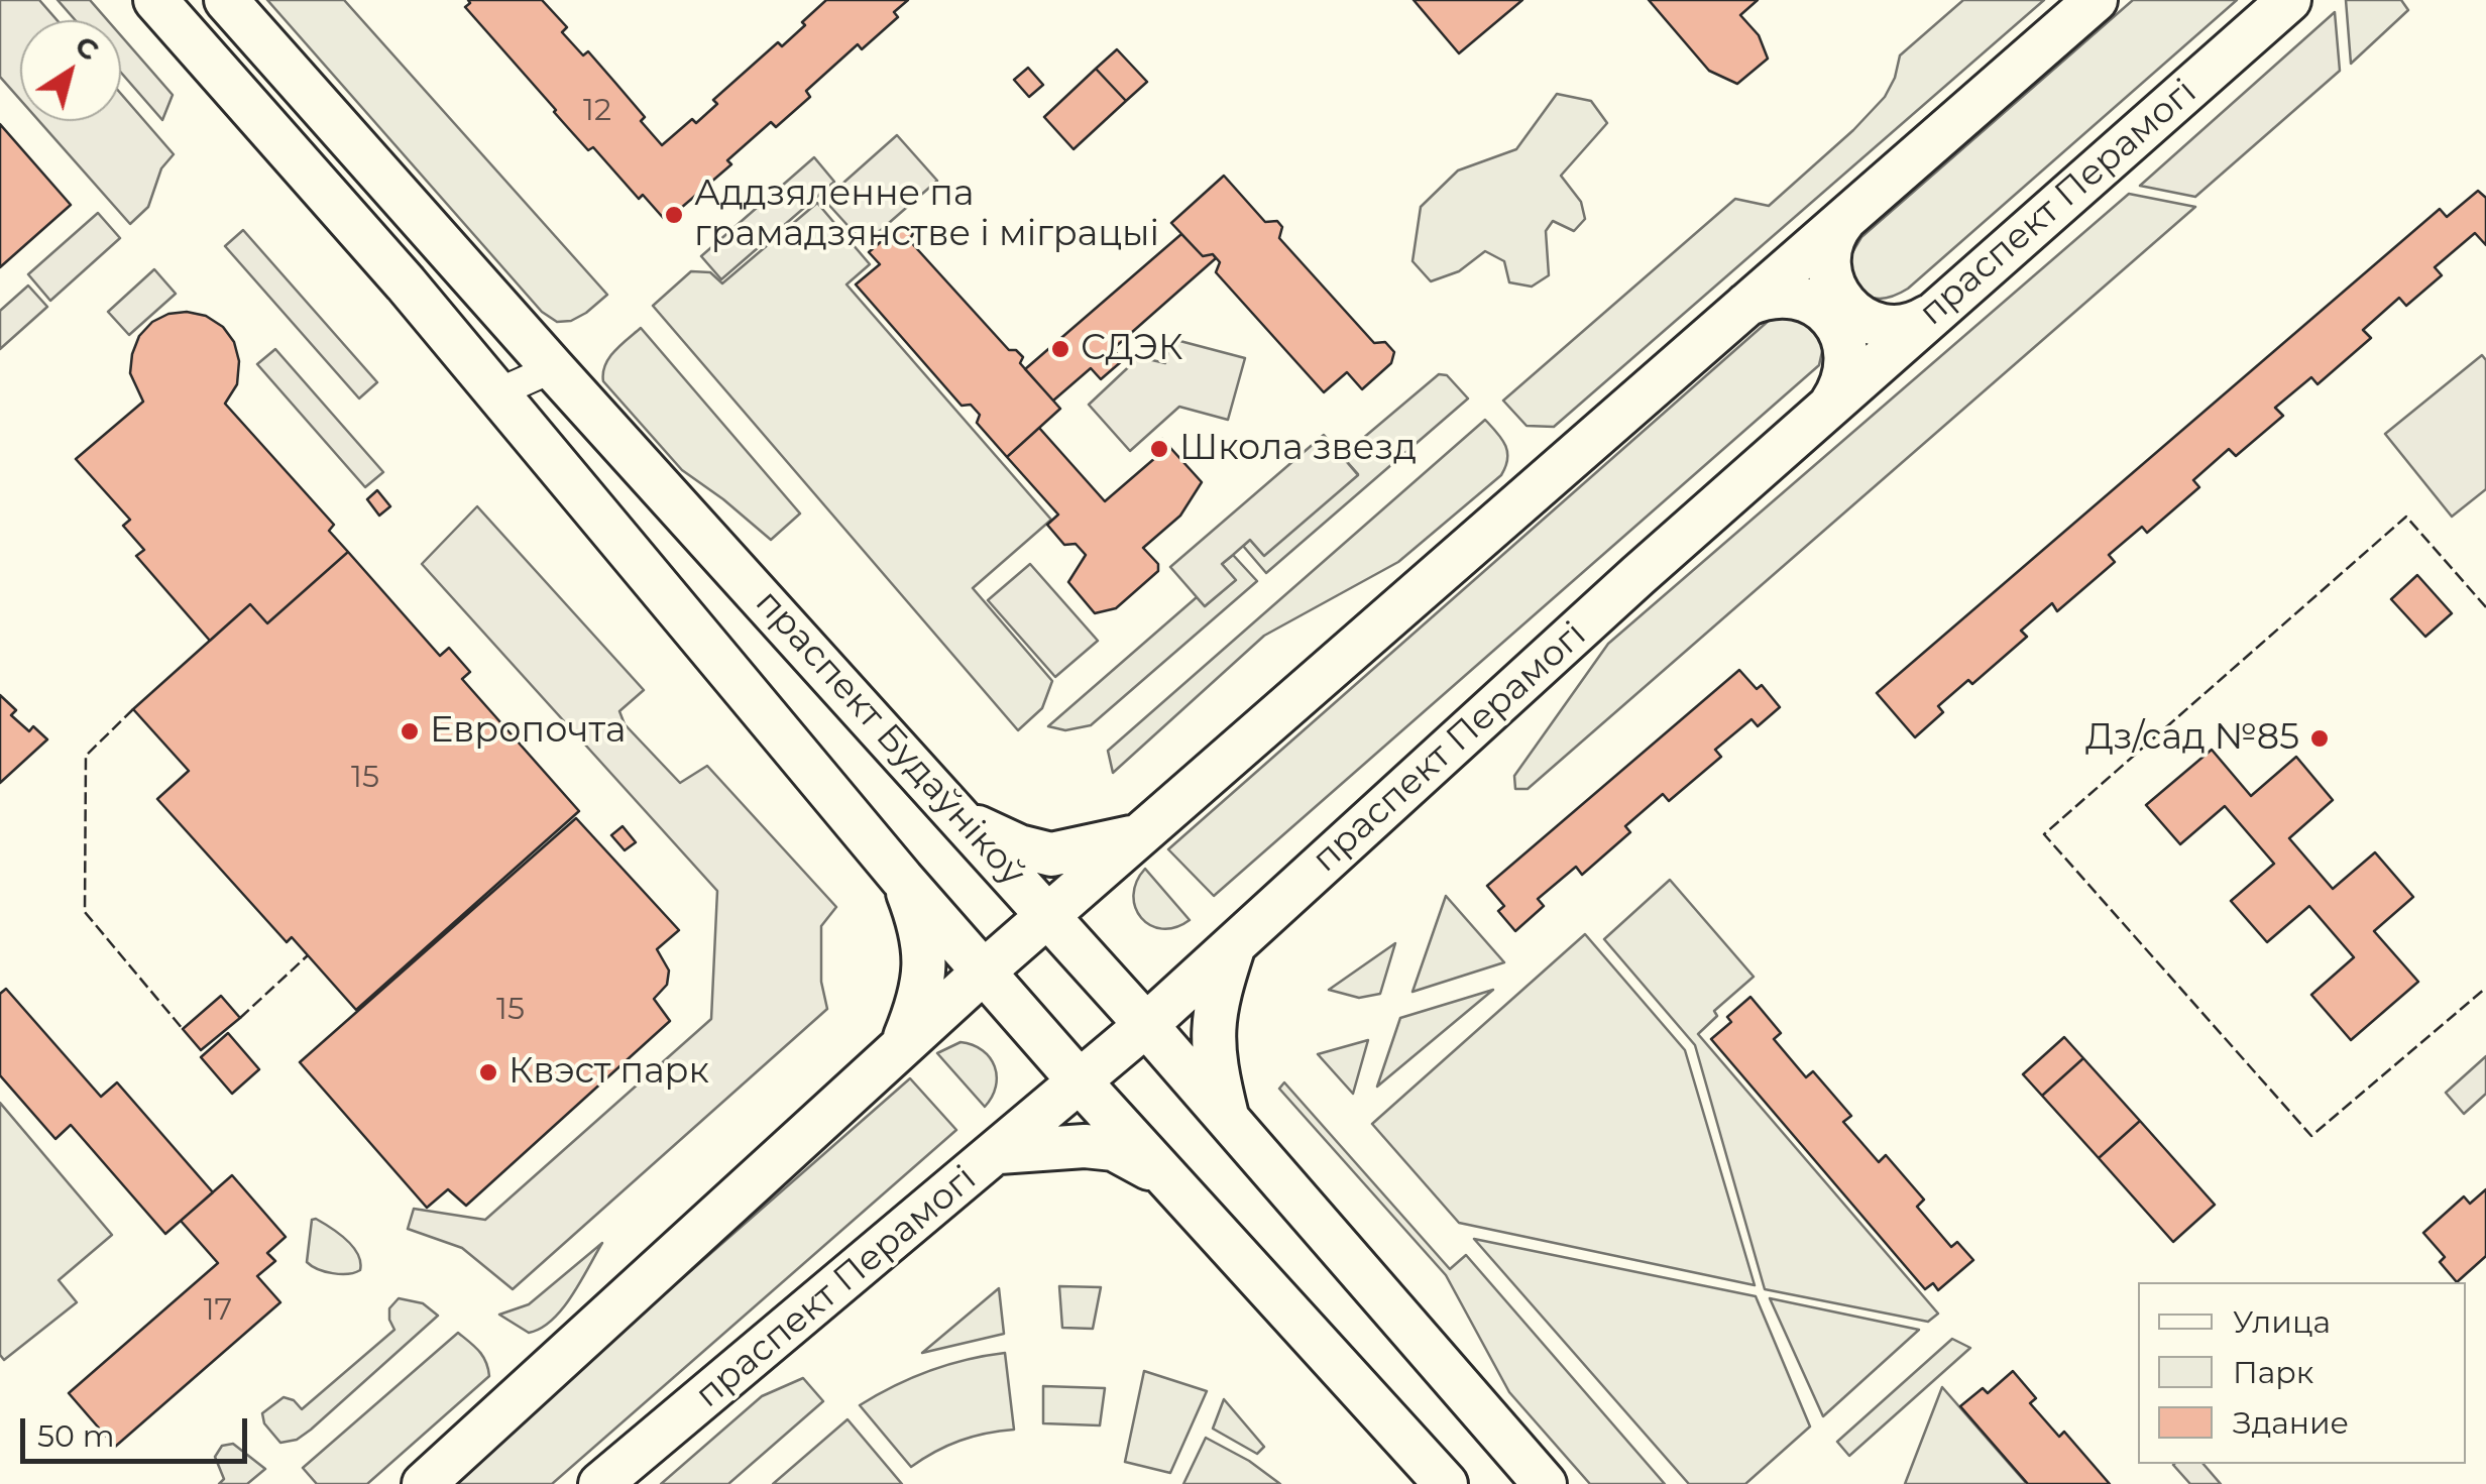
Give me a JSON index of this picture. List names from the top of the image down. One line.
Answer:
{"streets":{"main road":["праспект Перамогі","праспект Будаўнікоў"]},"crossings":[["праспект Перамогі","праспект Будаўнікоў"]],"places":["Аддзяленне па грамадзянстве і міграцыі","СДЭК","Школа звезд","Европочта","Дз/сад №85","Квэст парк"],"house_numbers":["12","15","15","17"],"legend":["Улица","Парк","Здание"],"scale_bar":"50 m","north":"top right"}
